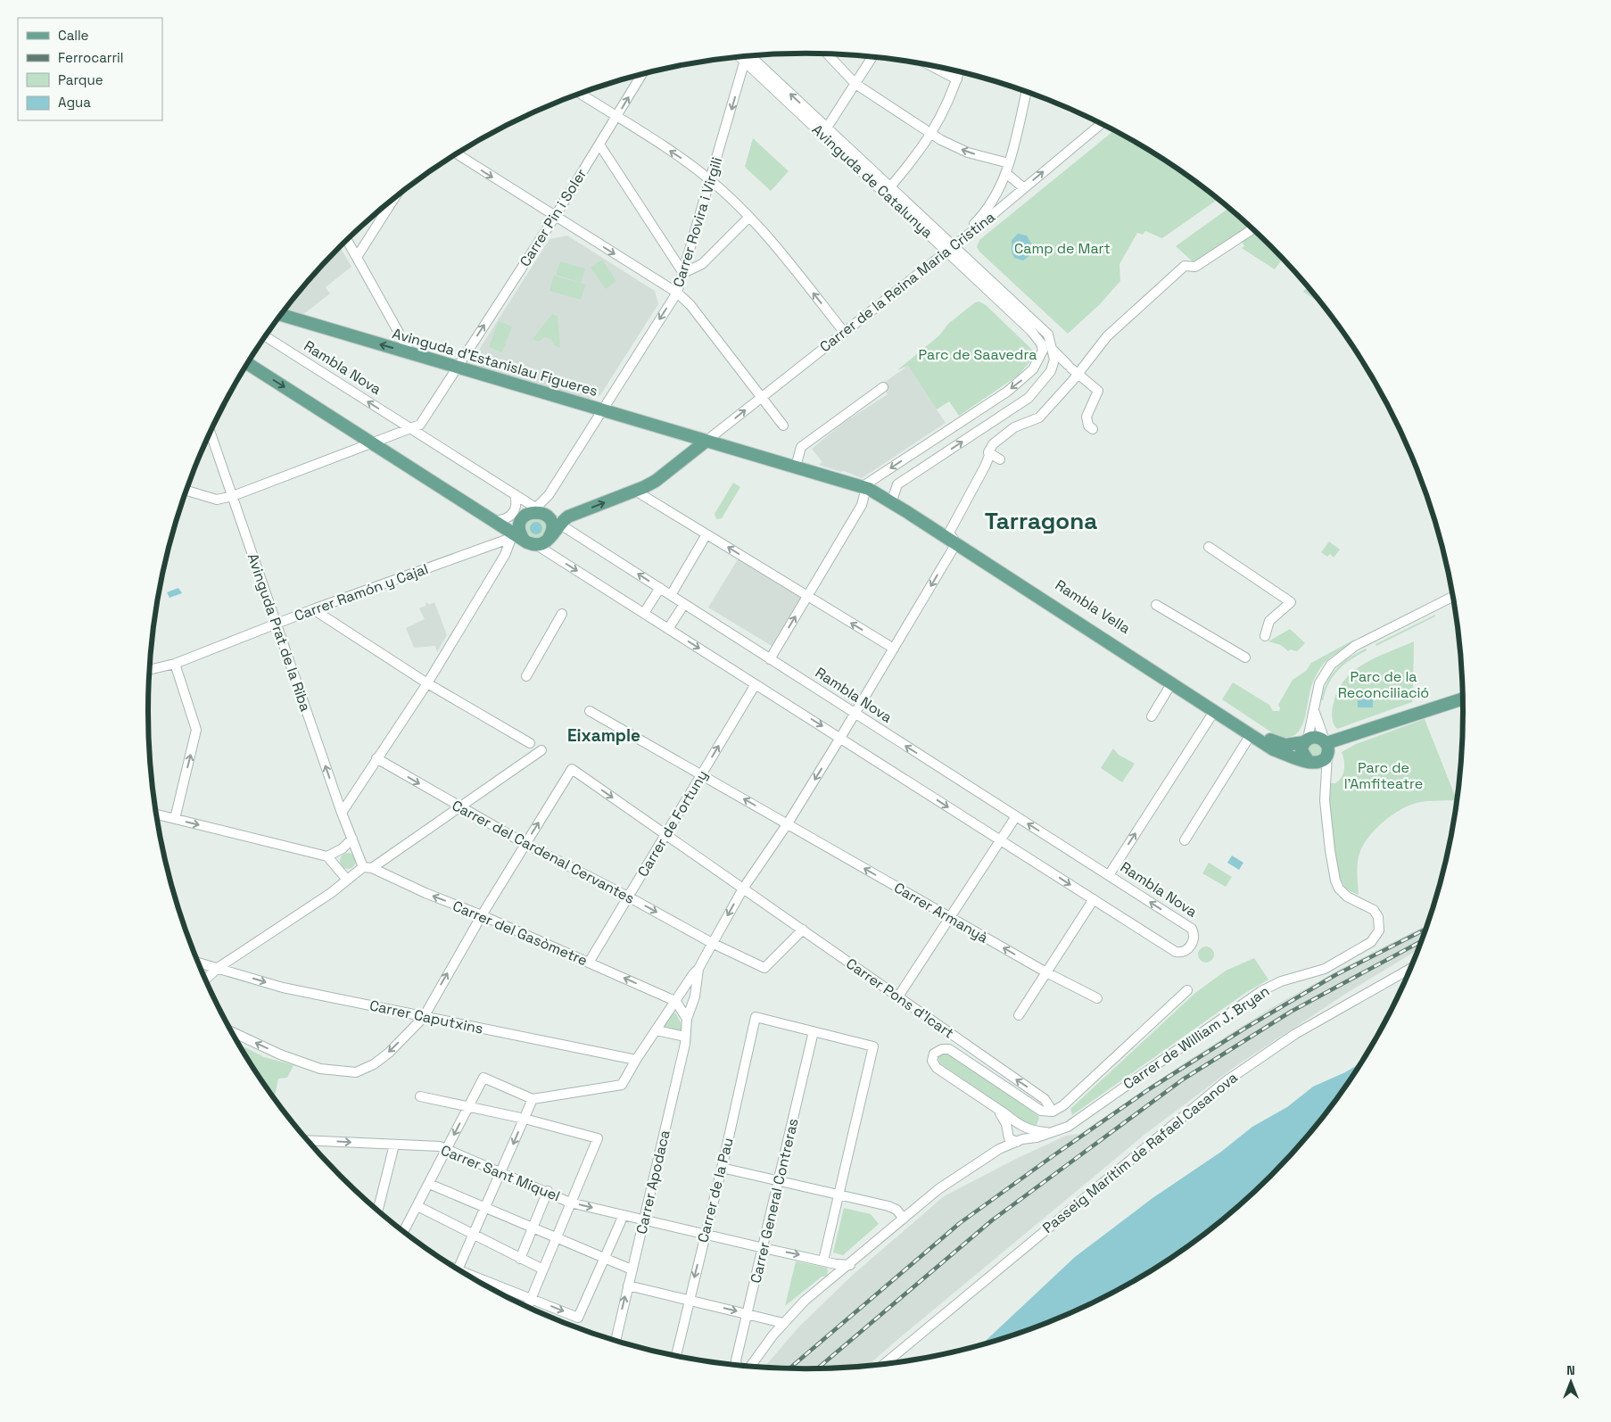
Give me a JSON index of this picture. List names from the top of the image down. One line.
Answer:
{"streets":{"main road":["Avinguda d'Estanislau Figueres","Rambla Nova","Rambla Vella"],"street":["Avinguda de Catalunya","Carrer Pin i Soler","Carrer Rovira i Virgili","Carrer de la Reina Maria Cristina","Carrer Ramón y Cajal","Avinguda Prat de la Riba","Carrer de Fortuny","Carrer del Cardenal Cervantes","Carrer Armanyà","Carrer del Gasòmetre","Carrer Pons d'Icart","Carrer Caputxins","Carrer de William J. Bryan","Passeig Marítim de Rafael Casanova","Carrer Sant Miquel","Carrer Apodaca","Carrer de la Pau","Carrer General Contreras"]},"crossings":[["Avinguda de Catalunya","Carrer Rovira i Virgili"],["Avinguda de Catalunya","Carrer de la Reina Maria Cristina"],["Avinguda de Catalunya","Avinguda d'Estanislau Figueres"],["Avinguda de Catalunya","Rambla Vella"],["Carrer Pin i Soler","Avinguda d'Estanislau Figueres"],["Carrer Pin i Soler","Rambla Nova"],["Carrer Rovira i Virgili","Avinguda d'Estanislau Figueres"],["Carrer Rovira i Virgili","Rambla Nova"],["Carrer Rovira i Virgili","Carrer Ramón y Cajal"],["Carrer de la Reina Maria Cristina","Avinguda d'Estanislau Figueres"],["Avinguda d'Estanislau Figueres","Rambla Vella"],["Rambla Nova","Carrer Ramón y Cajal"],["Rambla Nova","Carrer de Fortuny"],["Carrer Ramón y Cajal","Avinguda Prat de la Riba"],["Rambla Vella","Carrer de William J. Bryan"],["Avinguda Prat de la Riba","Carrer del Gasòmetre"],["Carrer de Fortuny","Carrer del Cardenal Cervantes"],["Carrer de Fortuny","Carrer Armanyà"],["Carrer de Fortuny","Carrer del Gasòmetre"],["Carrer de Fortuny","Carrer Pons d'Icart"],["Carrer del Cardenal Cervantes","Carrer Pons d'Icart"],["Carrer Sant Miquel","Carrer Apodaca"],["Carrer Sant Miquel","Carrer de la Pau"],["Carrer Sant Miquel","Carrer General Contreras"],["Carrer de la Pau","Carrer General Contreras"]],"one_way":["Carrer Pin i Soler","Carrer Rovira i Virgili","Avinguda Prat de la Riba","Carrer del Cardenal Cervantes","Carrer Armanyà","Carrer del Gasòmetre","Carrer Caputxins"],"districts":["Tarragona","Eixample"],"parks":["Camp de Mart","Parc de Saavedra","Parc de la Reconciliació","Parc de l'Amfiteatre"],"legend":["Calle","Ferrocarril","Parque","Agua"],"north":"top"}
